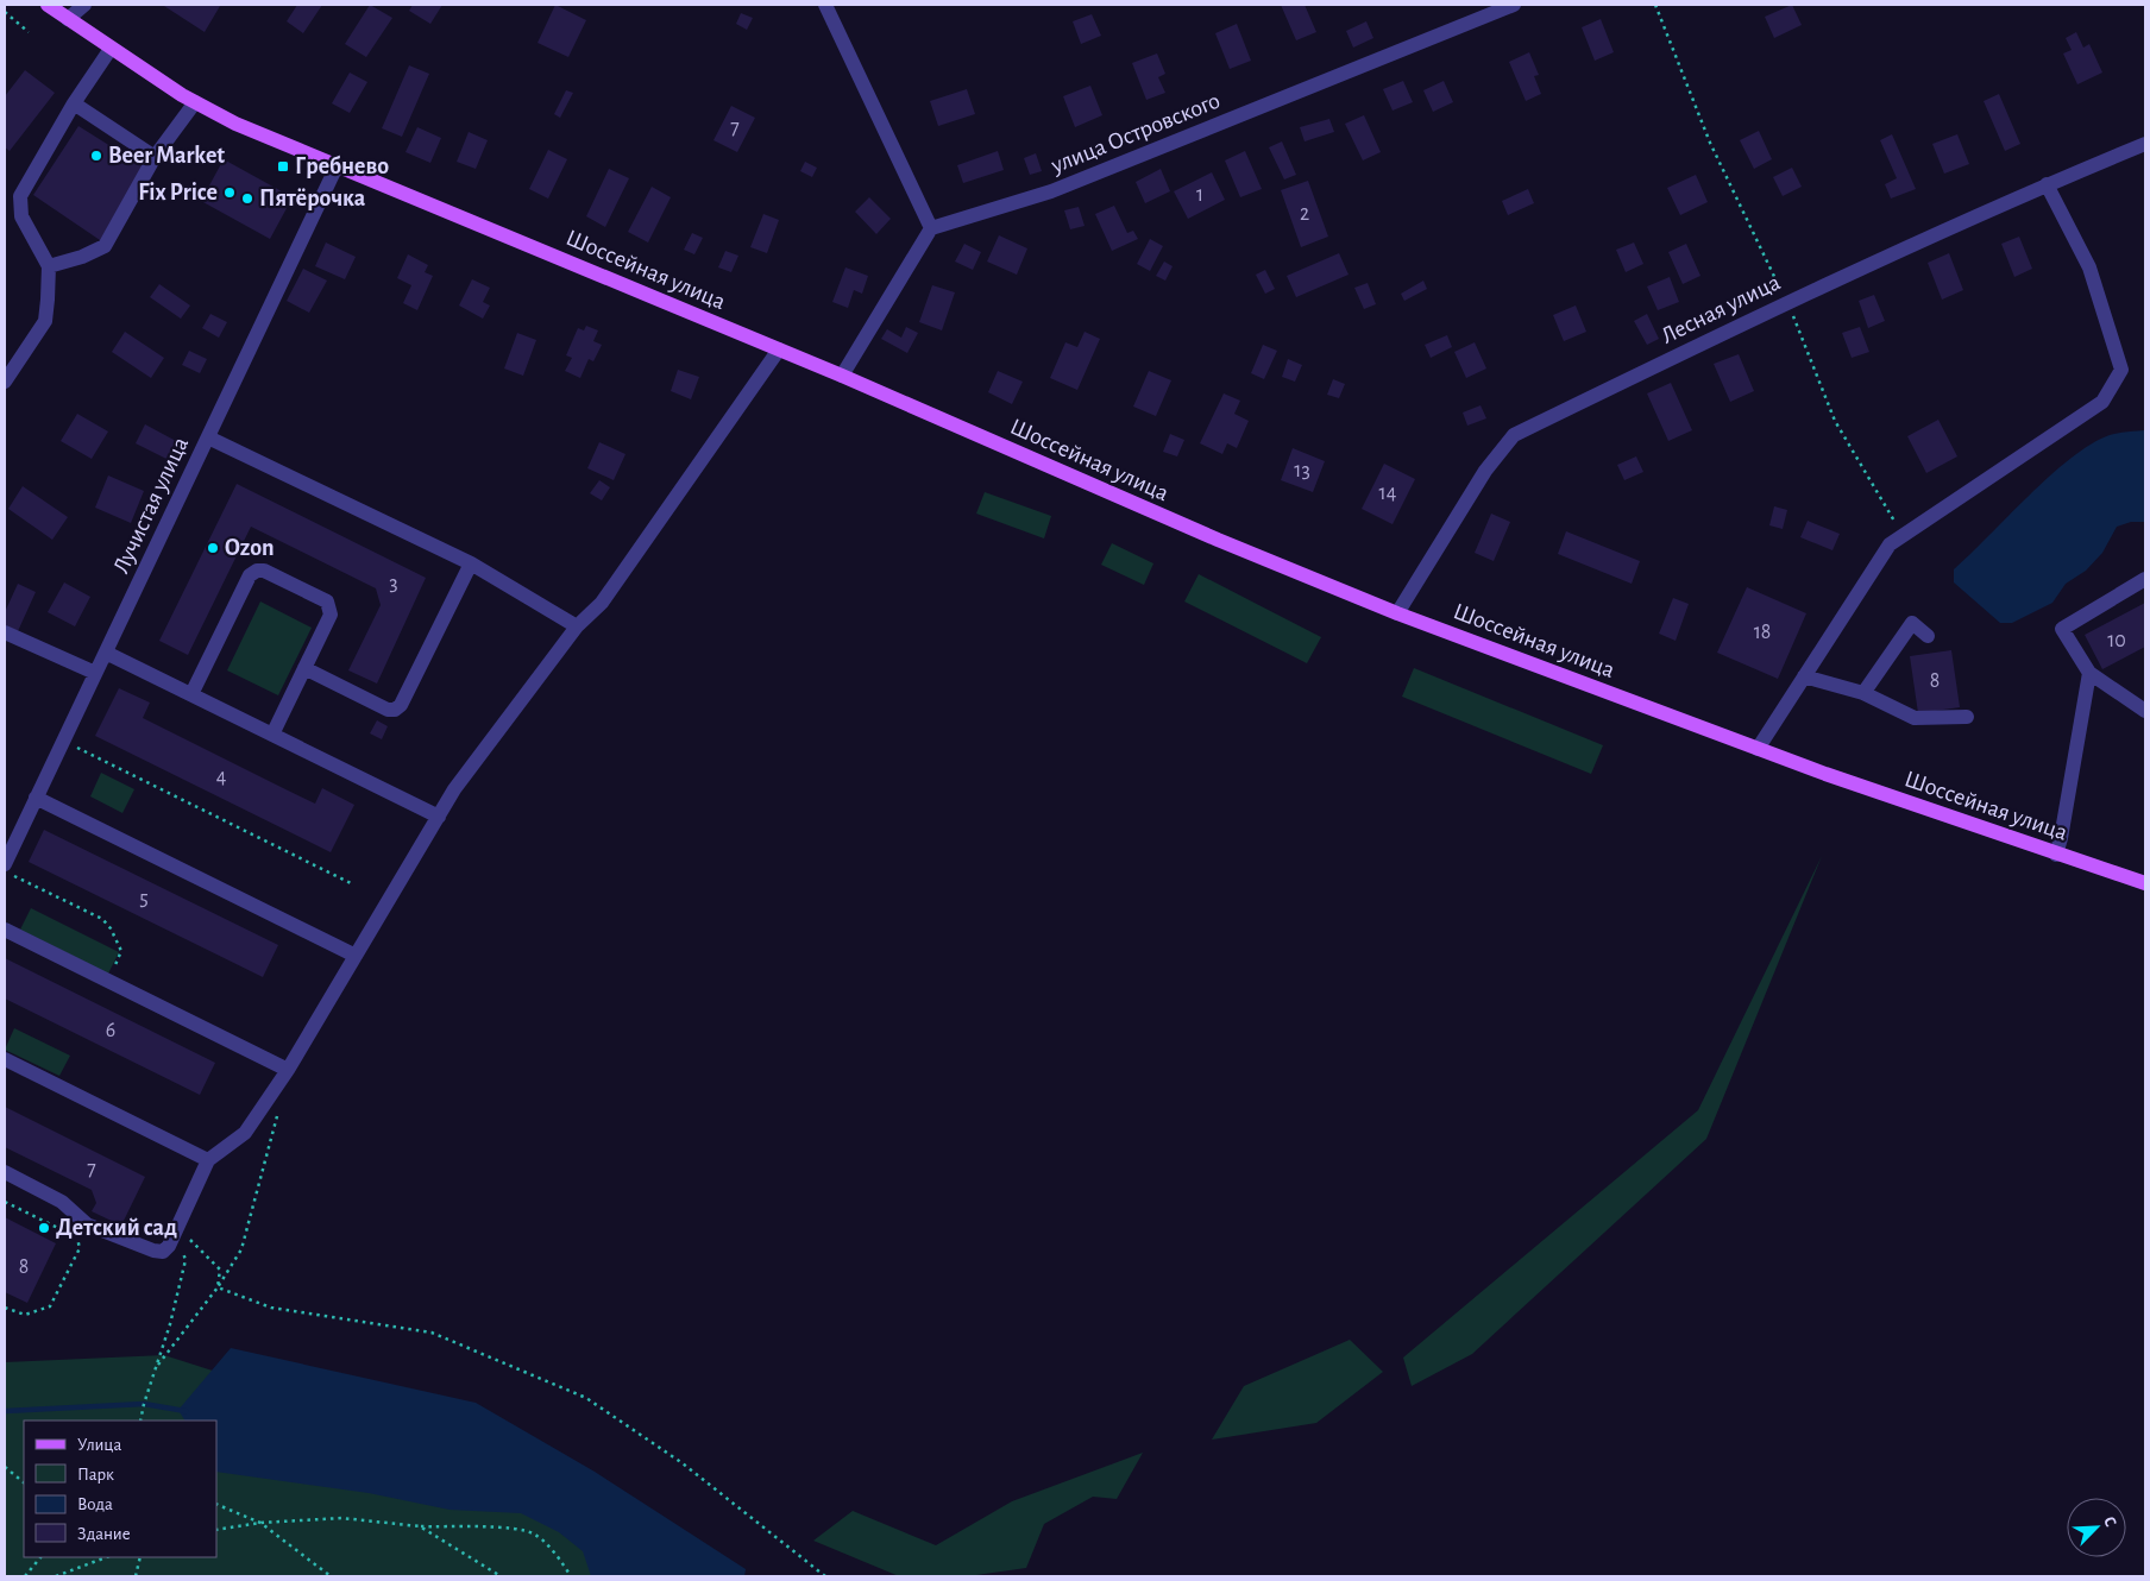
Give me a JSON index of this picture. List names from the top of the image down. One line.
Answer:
{"streets":{"main road":["Шоссейная улица"],"street":["улица Островского","Лесная улица","Лучистая улица"]},"crossings":[["Шоссейная улица","Лесная улица"],["Шоссейная улица","Лучистая улица"]],"places":{"other":["Beer Market","Fix Price","Пятёрочка","Ozon","Детский сад"],"transit":["Гребнево"]},"house_numbers":["7","1","2","13","14","3","18","10","8","4","5","6","7","8"],"legend":["Улица","Парк","Вода","Здание"],"north":"top right"}
